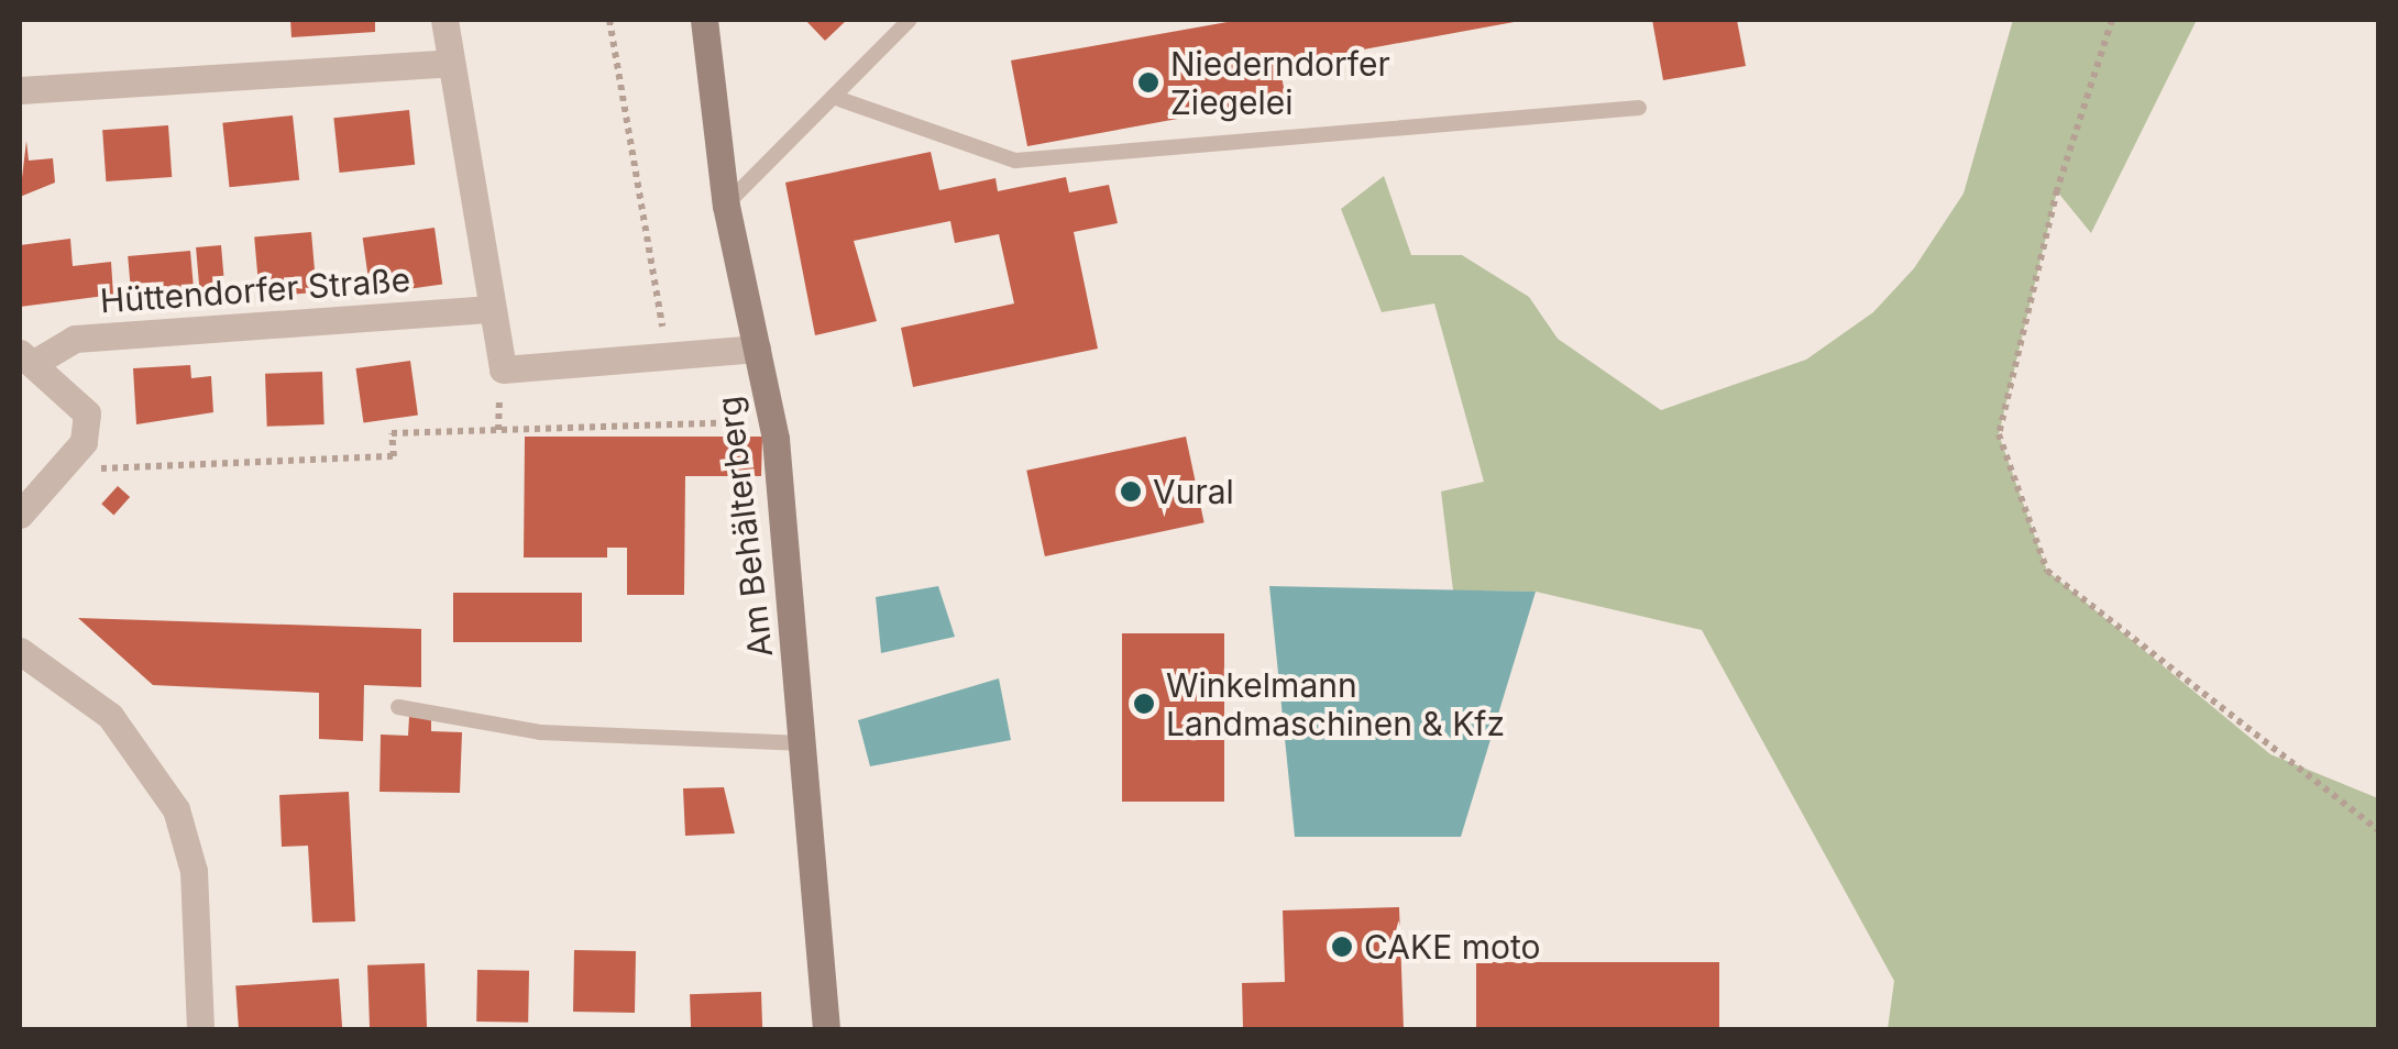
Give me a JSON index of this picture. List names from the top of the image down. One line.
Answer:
{"streets":{"street":["Hüttendorfer Straße","Am Behälterberg"]},"places":["Niederndorfer Ziegelei","Vural","Winkelmann Landmaschinen & Kfz","CAKE moto"]}
